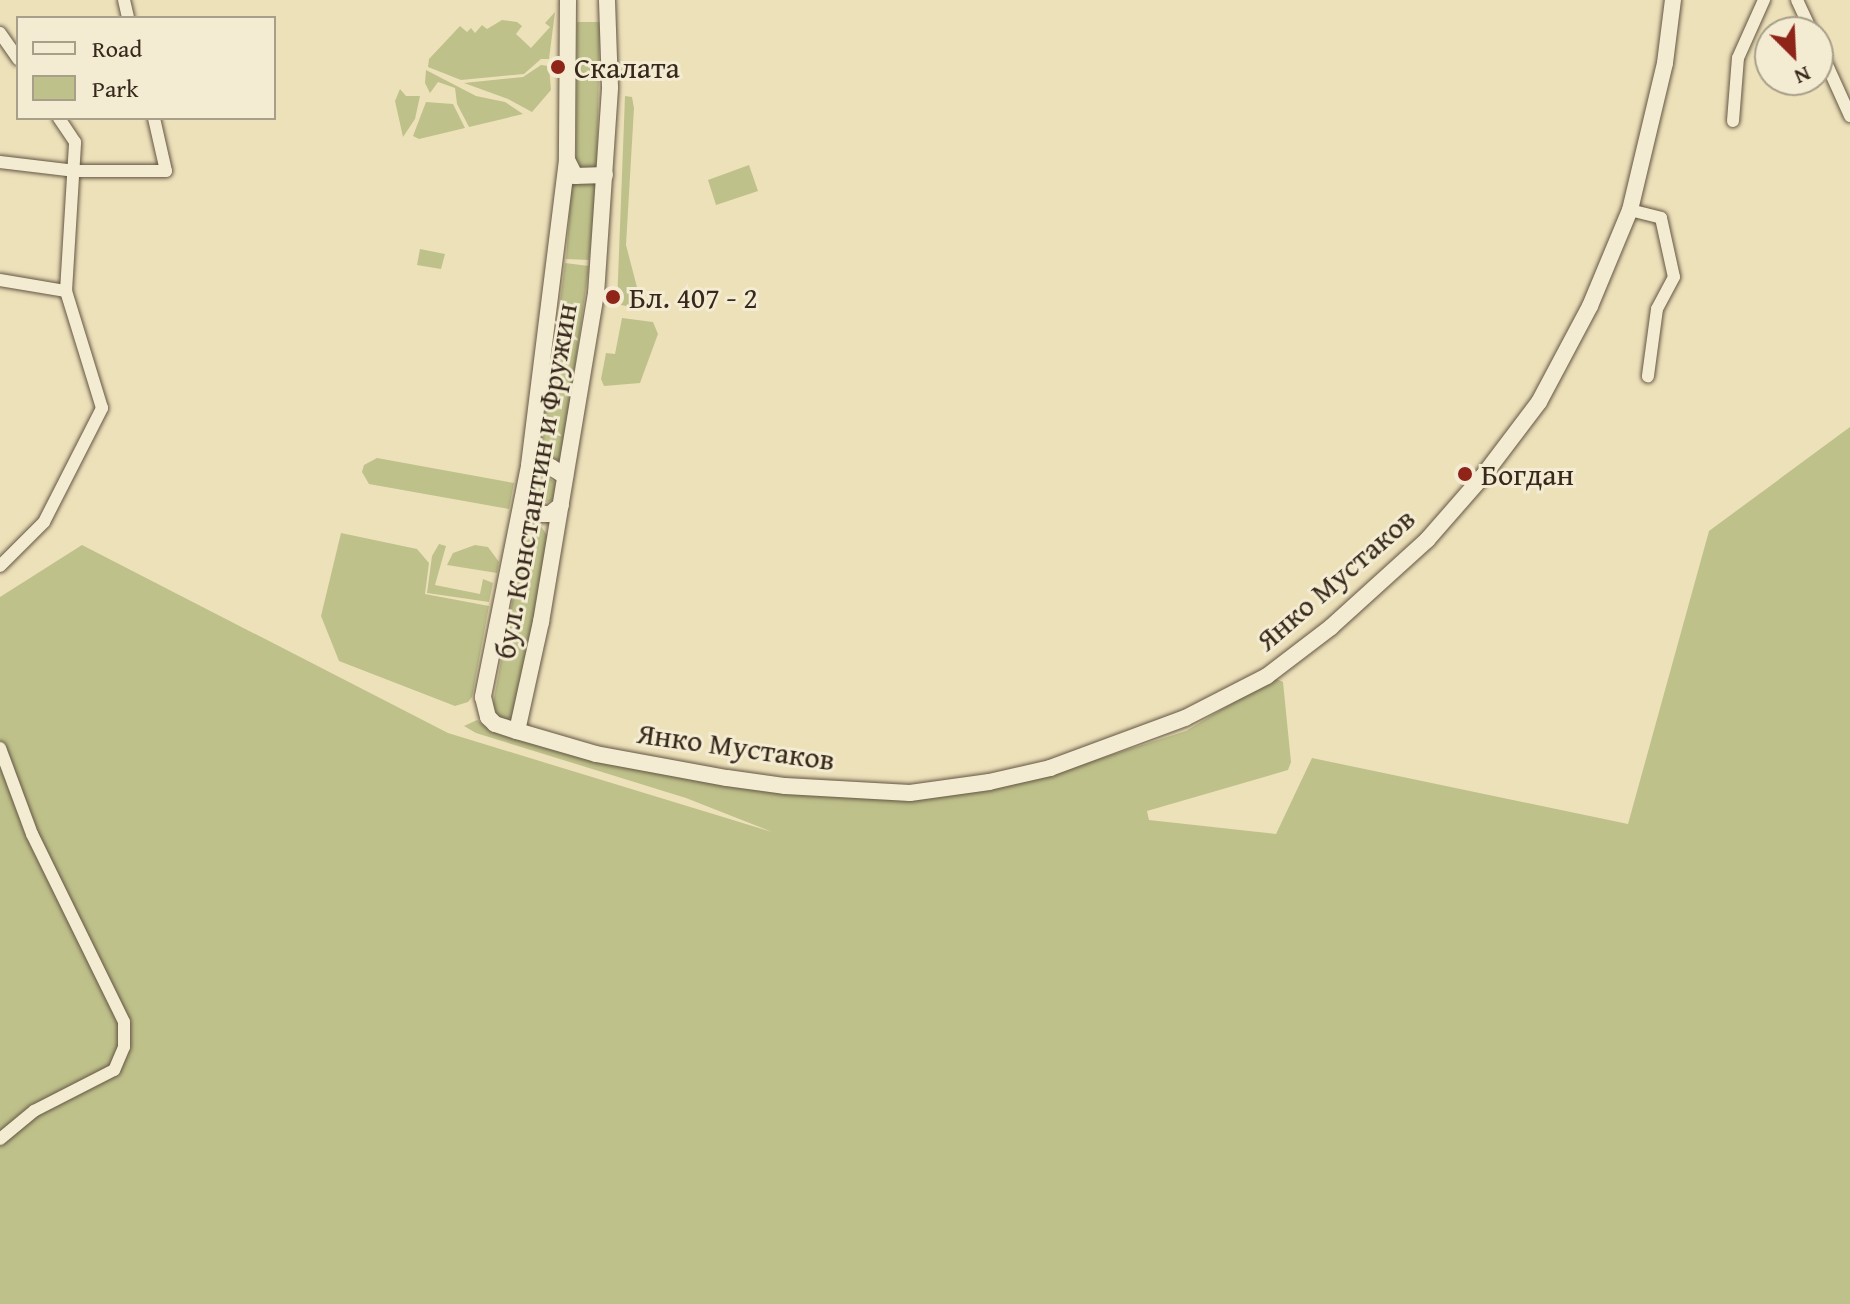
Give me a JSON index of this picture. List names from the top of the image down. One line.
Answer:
{"streets":{"street":["бул. Константин и Фружин","Янко Мустаков"]},"crossings":[["бул. Константин и Фружин","Янко Мустаков"]],"places":["Скалата","Бл. 407 - 2","Богдан"],"legend":["Road","Park"],"north":"bottom right"}
